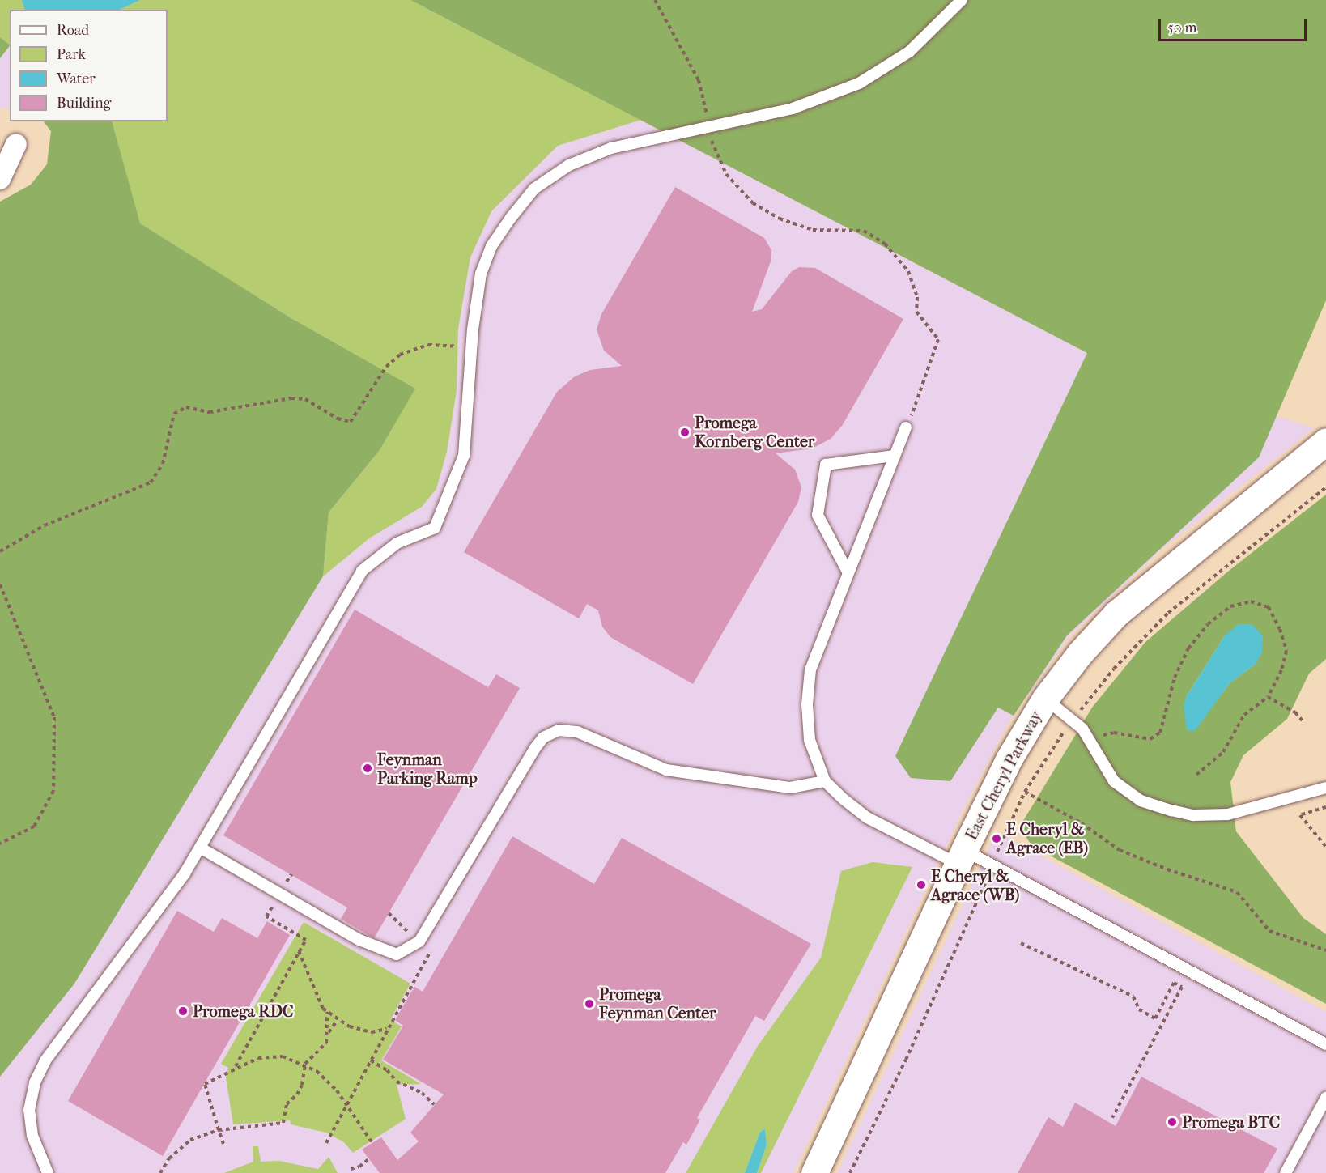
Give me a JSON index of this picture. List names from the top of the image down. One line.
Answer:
{"streets":{"street":["East Cheryl Parkway"]},"places":["Promega Kornberg Center","Feynman Parking Ramp","E Cheryl & Agrace (EB)","E Cheryl & Agrace (WB)","Promega Feynman Center","Promega RDC","Promega BTC"],"legend":["Road","Park","Water","Building"],"scale_bar":"50 m"}
